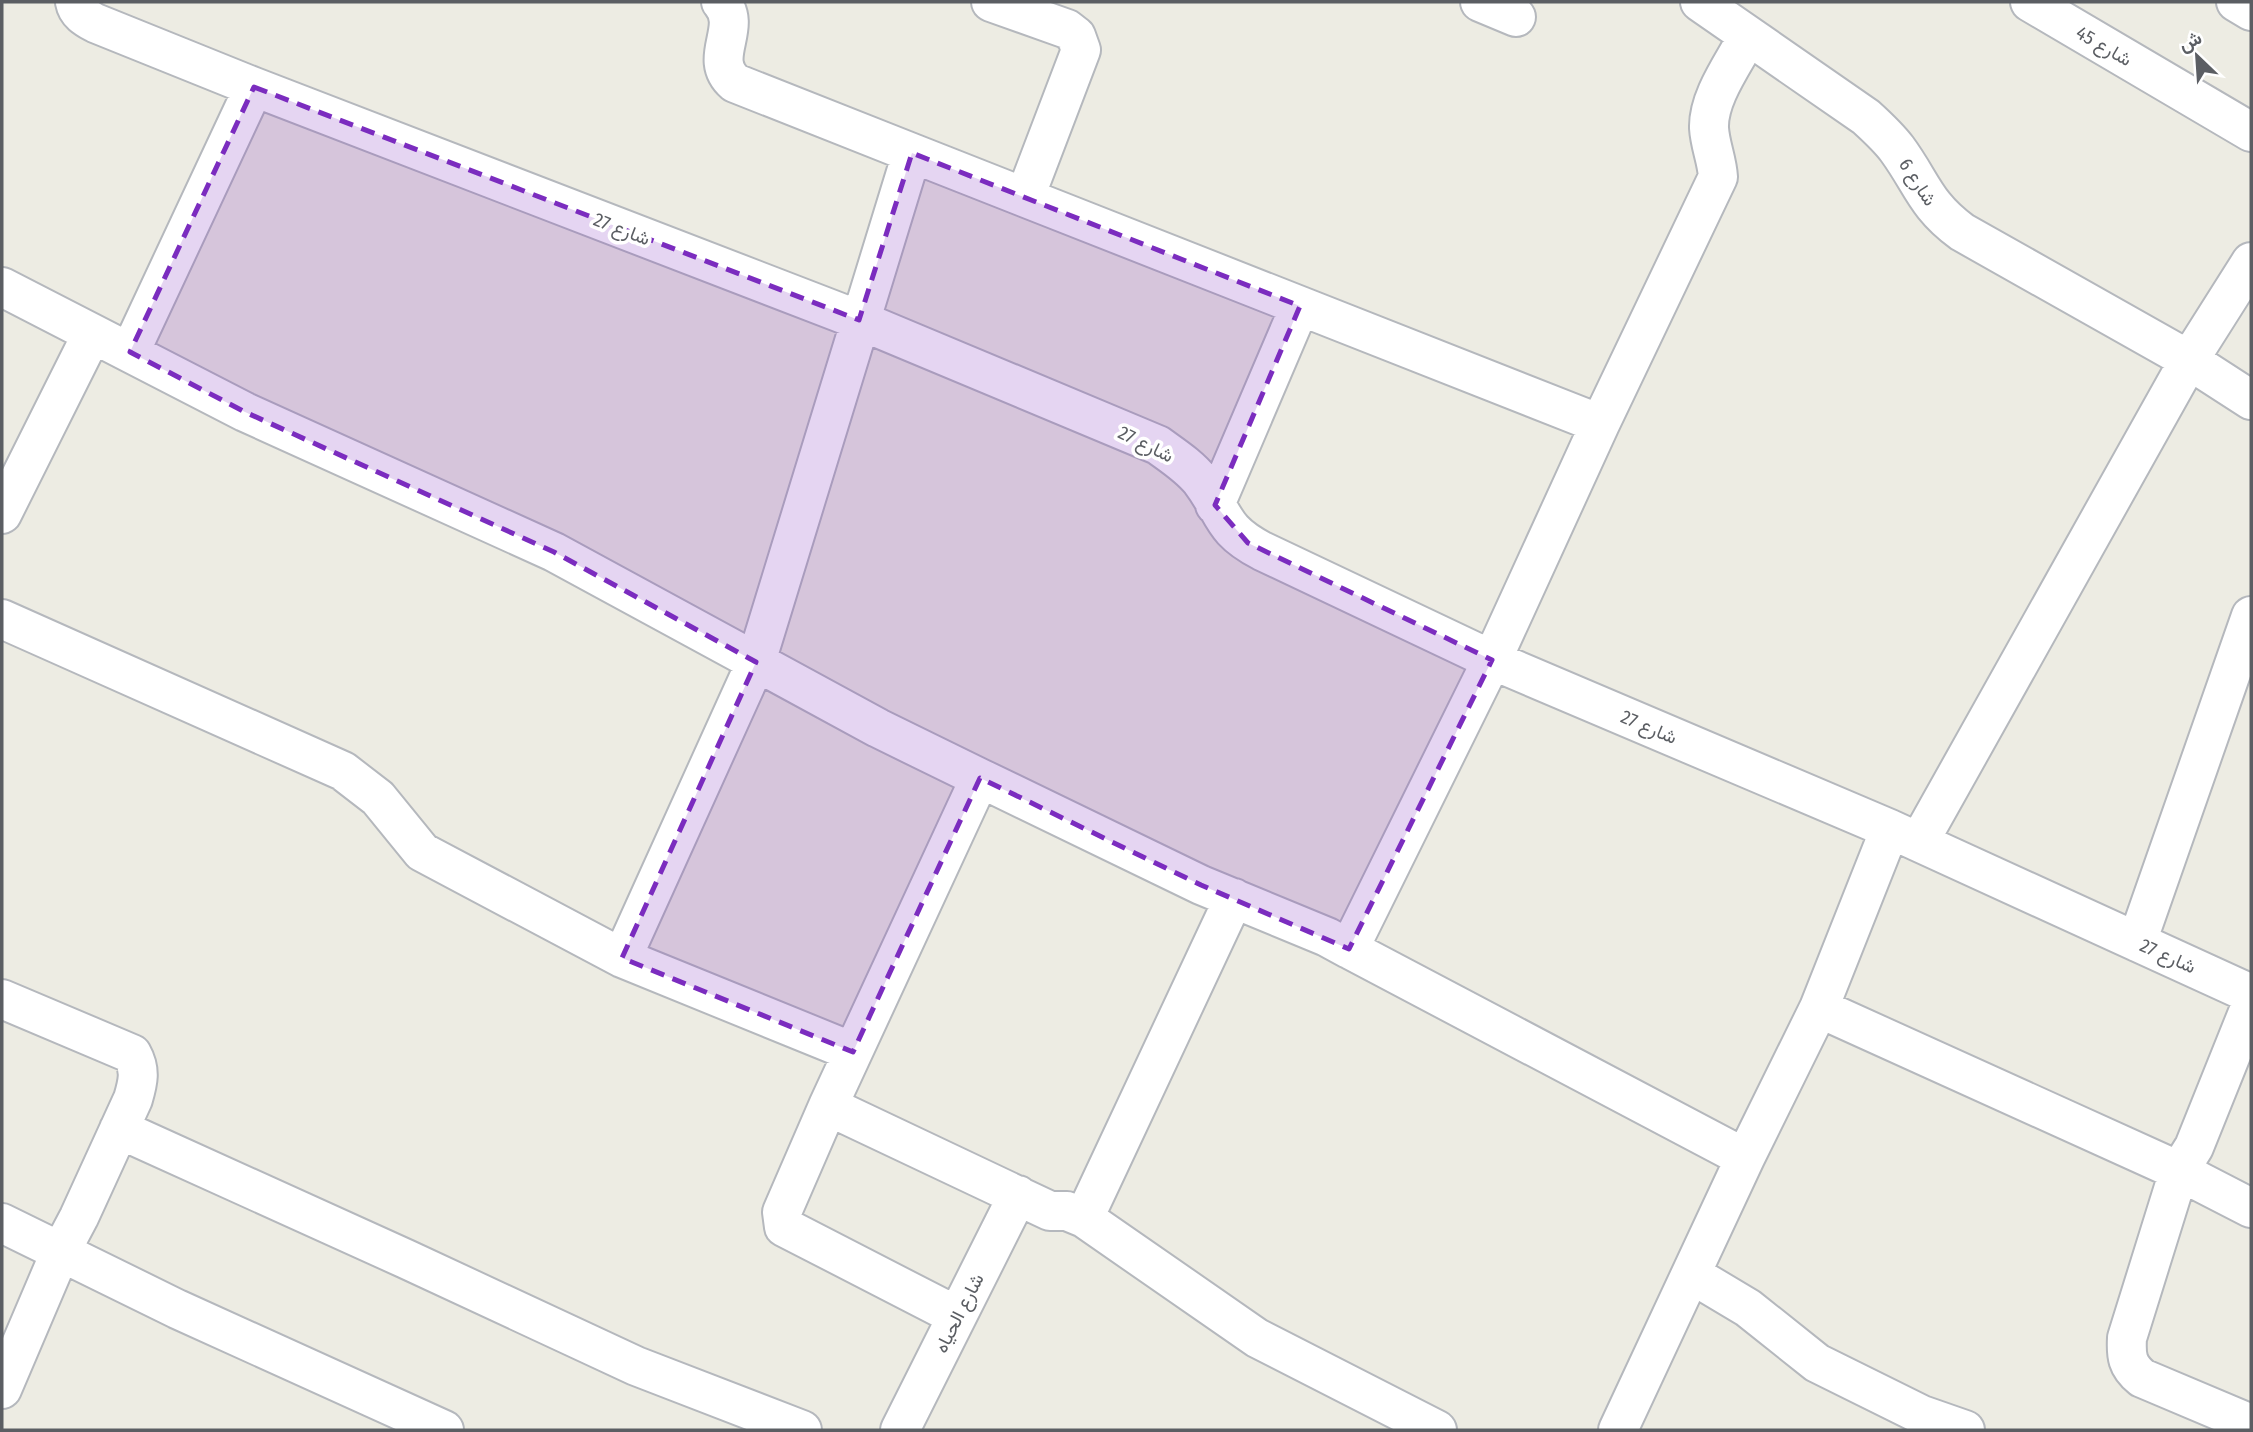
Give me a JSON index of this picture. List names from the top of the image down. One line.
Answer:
{"streets":{"street":["شارع 45","شارع 6","شارع 27","شارع الحياه"]},"north":"top left"}
